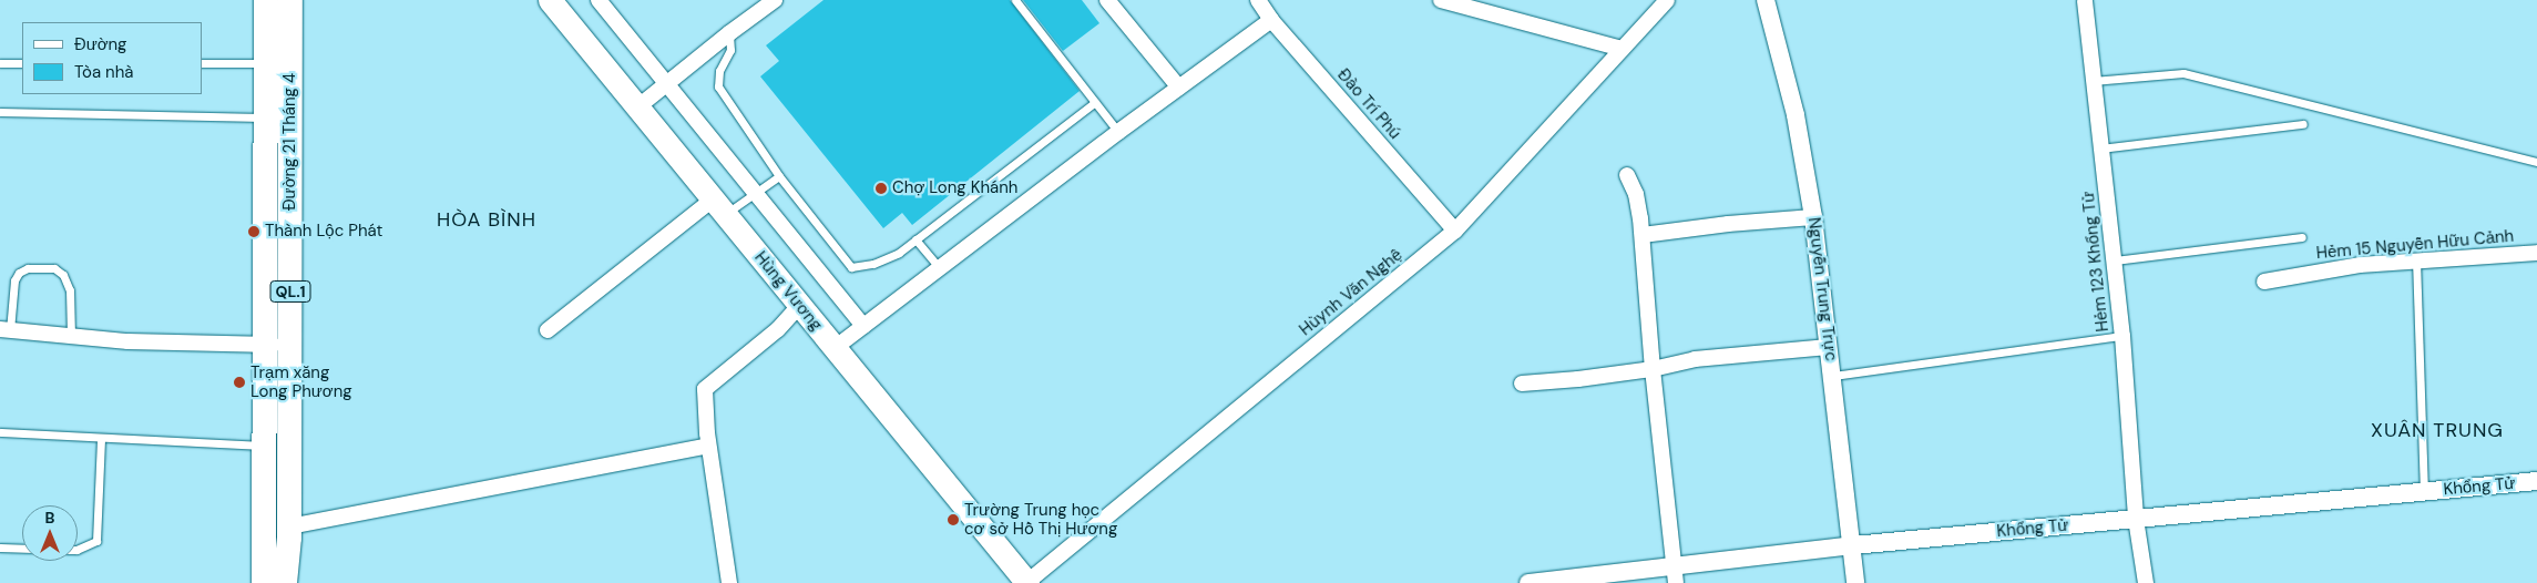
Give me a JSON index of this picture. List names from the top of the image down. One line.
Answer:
{"streets":{"highway":["Đường 21 Tháng 4","QL.1"],"main road":["Hùng Vương"],"street":["Đào Trí Phú","Hẻm 15 Nguyễn Hữu Cảnh","Hẻm 123 Khổng Tử","Nguyễn Trung Trực","Hùynh Văn Nghệ","Khổng Tử"]},"crossings":[["Đào Trí Phú","Hùynh Văn Nghệ"],["Đường 21 Tháng 4","QL.1"],["Hẻm 123 Khổng Tử","Khổng Tử"],["Nguyễn Trung Trực","Khổng Tử"],["Hùng Vương","Hùynh Văn Nghệ"]],"districts":["HÒA BÌNH","XUÂN TRUNG"],"places":["Chợ Long Khánh","Thành Lộc Phát","Trạm xăng Long Phương","Trường Trung học cơ sở Hồ Thị Hương"],"legend":["Đường","Tòa nhà"],"north":"top"}
